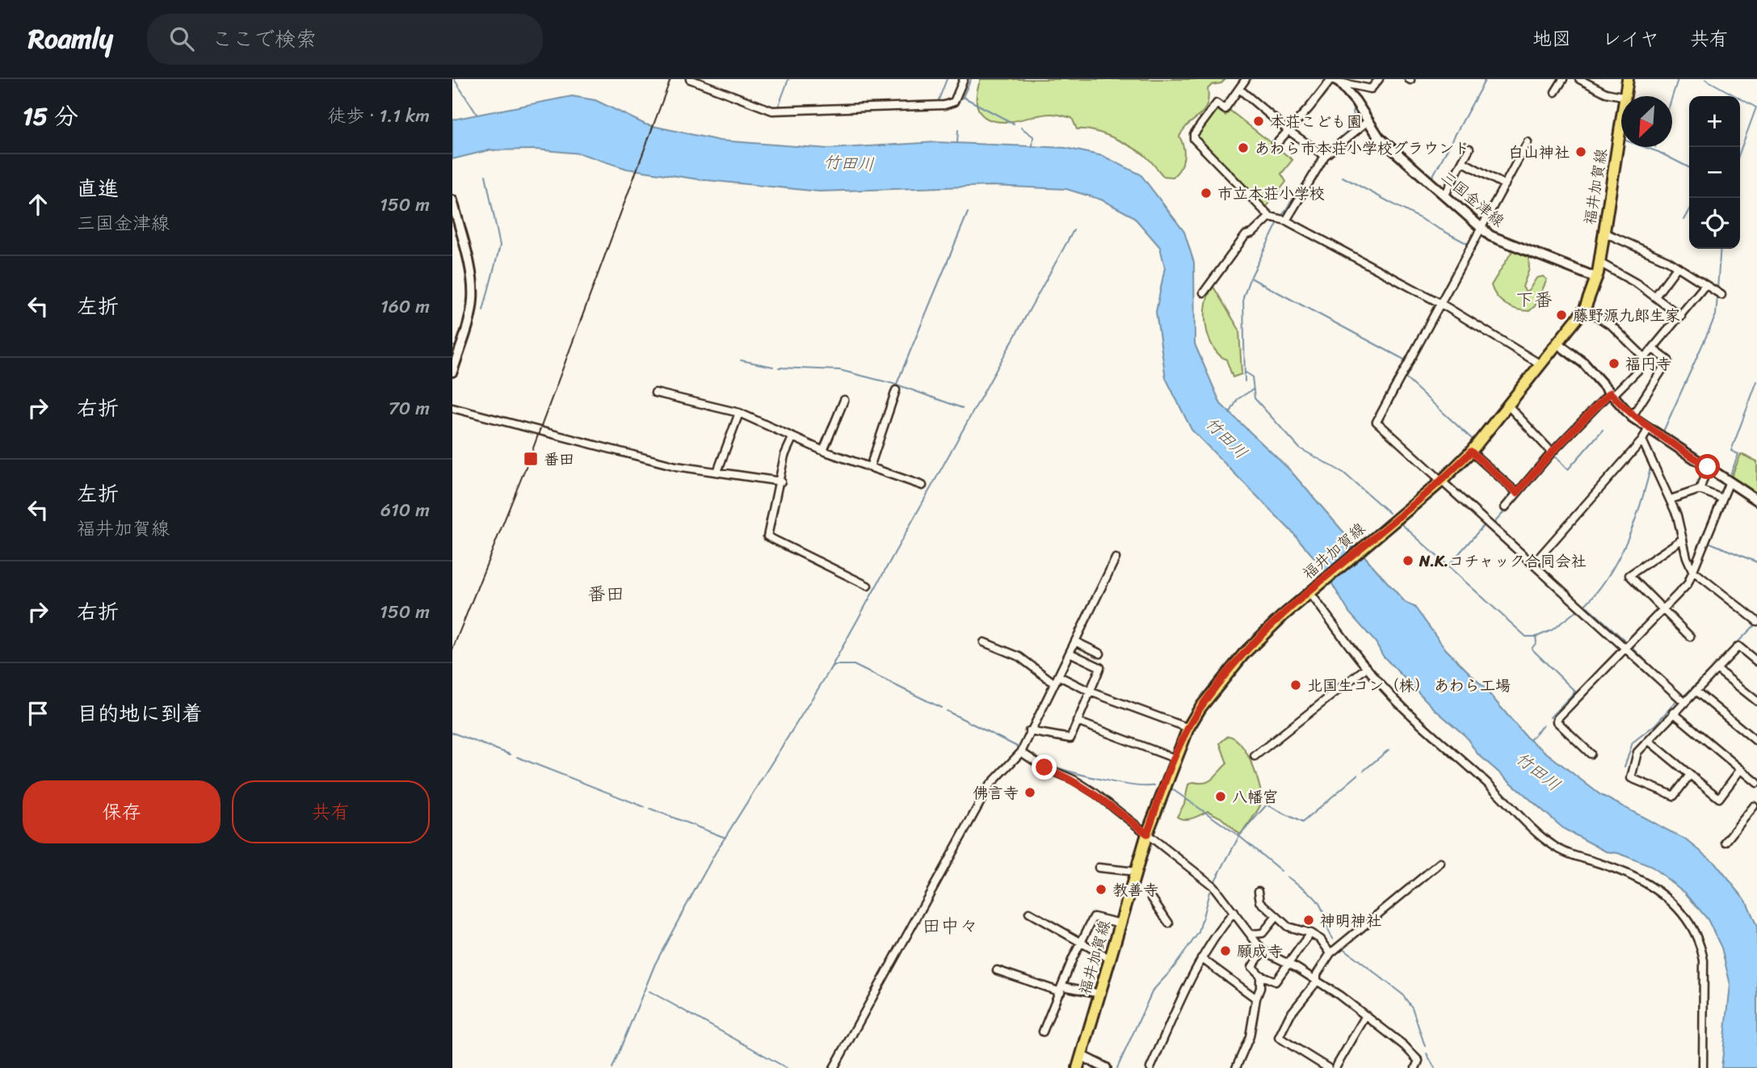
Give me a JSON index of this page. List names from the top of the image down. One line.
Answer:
{"streets":{"main road":["福井加賀線","三国金津線"]},"crossings":[["福井加賀線","三国金津線"]],"districts":["下番","番田","田中々"],"water":["竹田川"],"places":{"other":["本荘こども園","あわら市本荘小学校グラウンド","白山神社","市立本荘小学校","藤野源九郎生家","福円寺","N.K.コチャック合同会社","北国生コン（株） あわら工場","佛言寺","八幡宮","教善寺","神明神社","願成寺"],"transit":["番田"]},"north":"bottom left","page":{"header":"Roamly","search":"ここで検索","nav":["地図","レイヤ","共有"],"heading":["15 分","徒歩 · 1.1 km"],"map_buttons":["+","−"],"list":[["直進","三国金津線","150 m"],["左折","160 m"],["右折","70 m"],["左折","福井加賀線","610 m"],["右折","150 m"],"目的地に到着"],"buttons":["保存","共有"]}}
